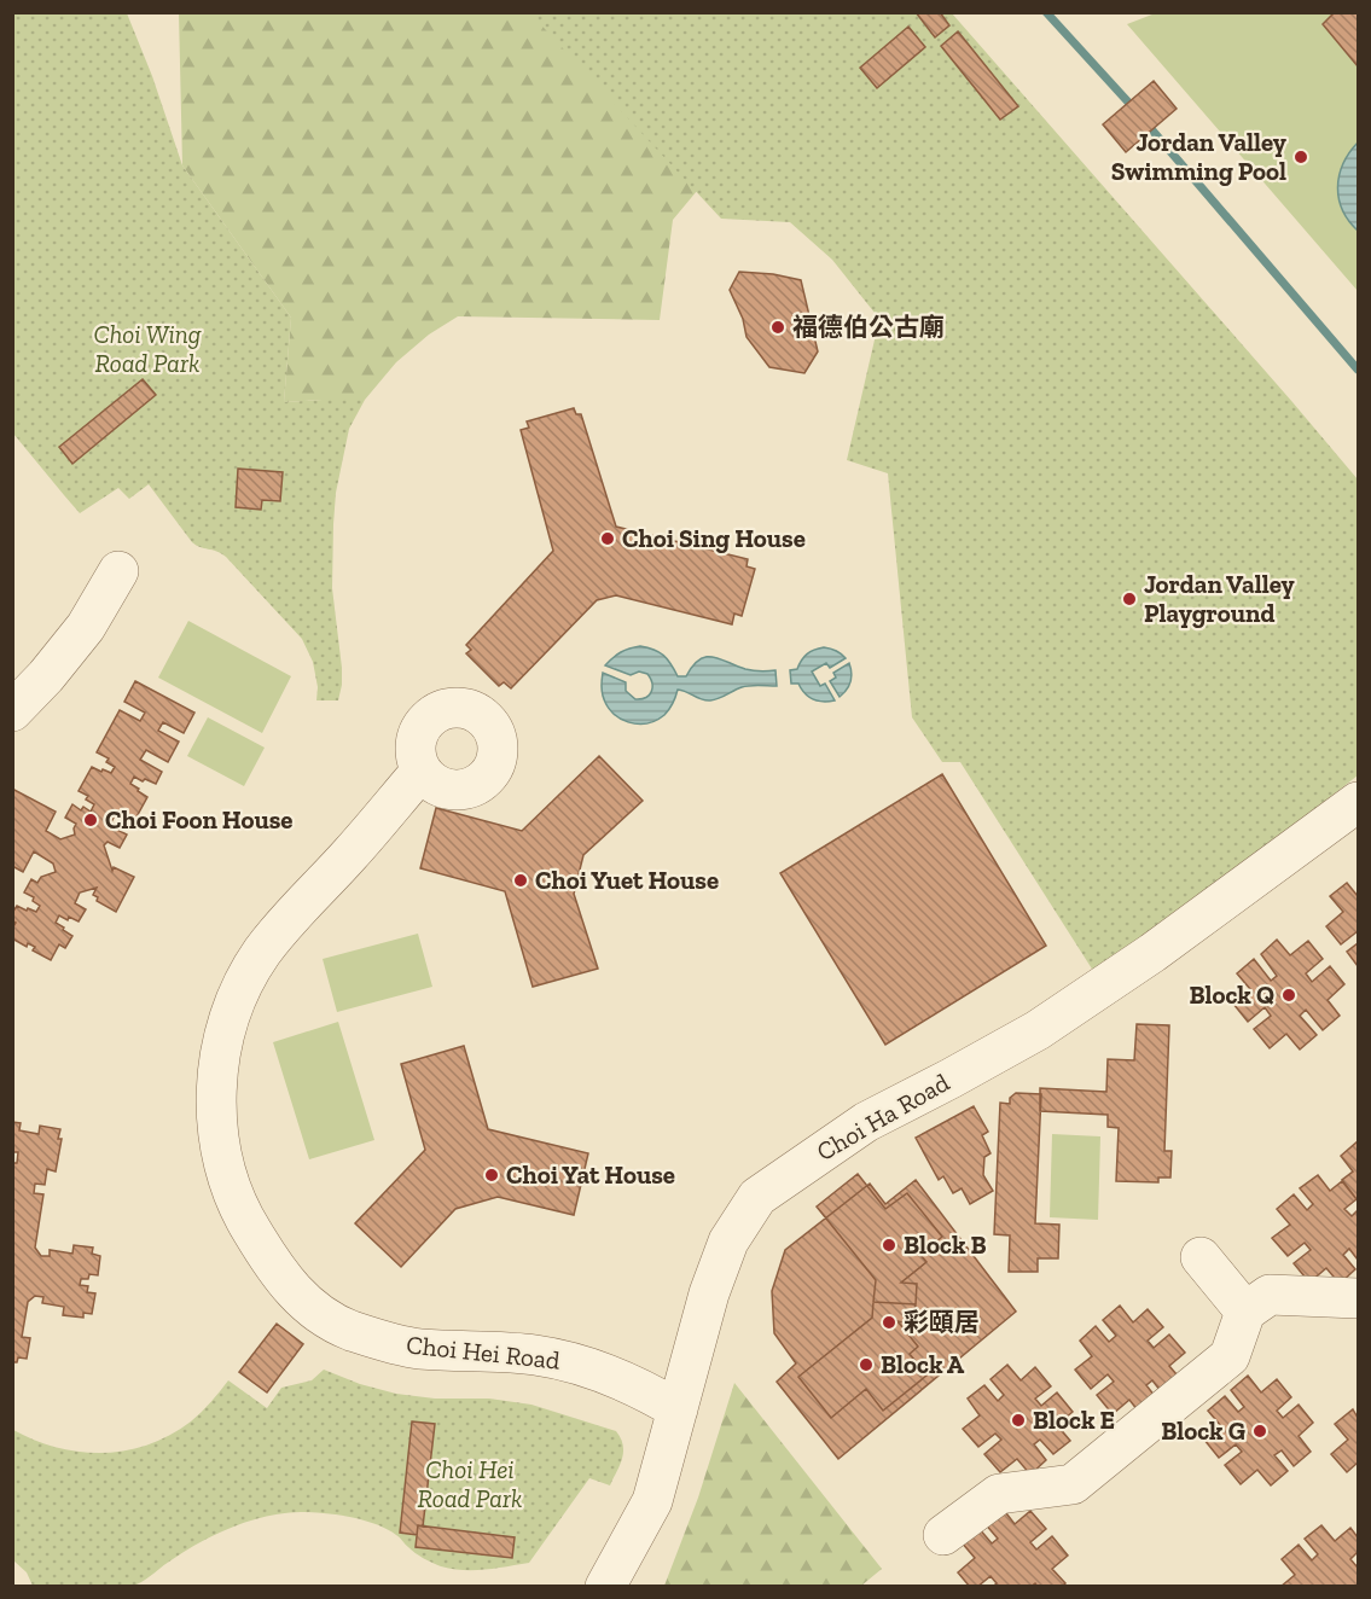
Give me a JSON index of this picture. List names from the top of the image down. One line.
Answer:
{"streets":{"street":["Choi Ha Road","Choi Hei Road"]},"crossings":[["Choi Ha Road","Choi Hei Road"]],"parks":["Choi Wing Road Park","Choi Hei Road Park"],"places":["Jordan Valley Swimming Pool","福德伯公古廟","Choi Sing House","Jordan Valley Playground","Choi Foon House","Choi Yuet House","Block Q","Choi Yat House","Block B","彩頤居","Block A","Block E","Block G"]}
